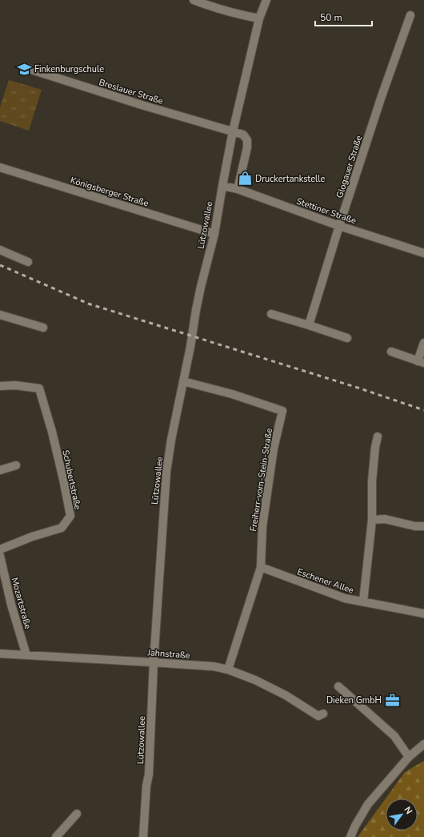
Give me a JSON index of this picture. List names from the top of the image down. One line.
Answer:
{"streets":{"street":["Breslauer Straße","Glogauer Straße","Königsberger Straße","Stettiner Straße","Lützowallee","Schubertstraße","Freiherr-vom-Stein-Straße","Eschener Allee","Mozartstraße","Jahnstraße"]},"crossings":[["Breslauer Straße","Lützowallee"],["Glogauer Straße","Stettiner Straße"],["Königsberger Straße","Lützowallee"],["Stettiner Straße","Lützowallee"],["Lützowallee","Freiherr-vom-Stein-Straße"],["Lützowallee","Jahnstraße"],["Freiherr-vom-Stein-Straße","Eschener Allee"],["Freiherr-vom-Stein-Straße","Jahnstraße"],["Mozartstraße","Jahnstraße"]],"places":{"school or university":["Finkenburgschule"],"shop":["Druckertankstelle"],"office":["Dieken GmbH"]},"scale_bar":"50 m","north":"top right"}
